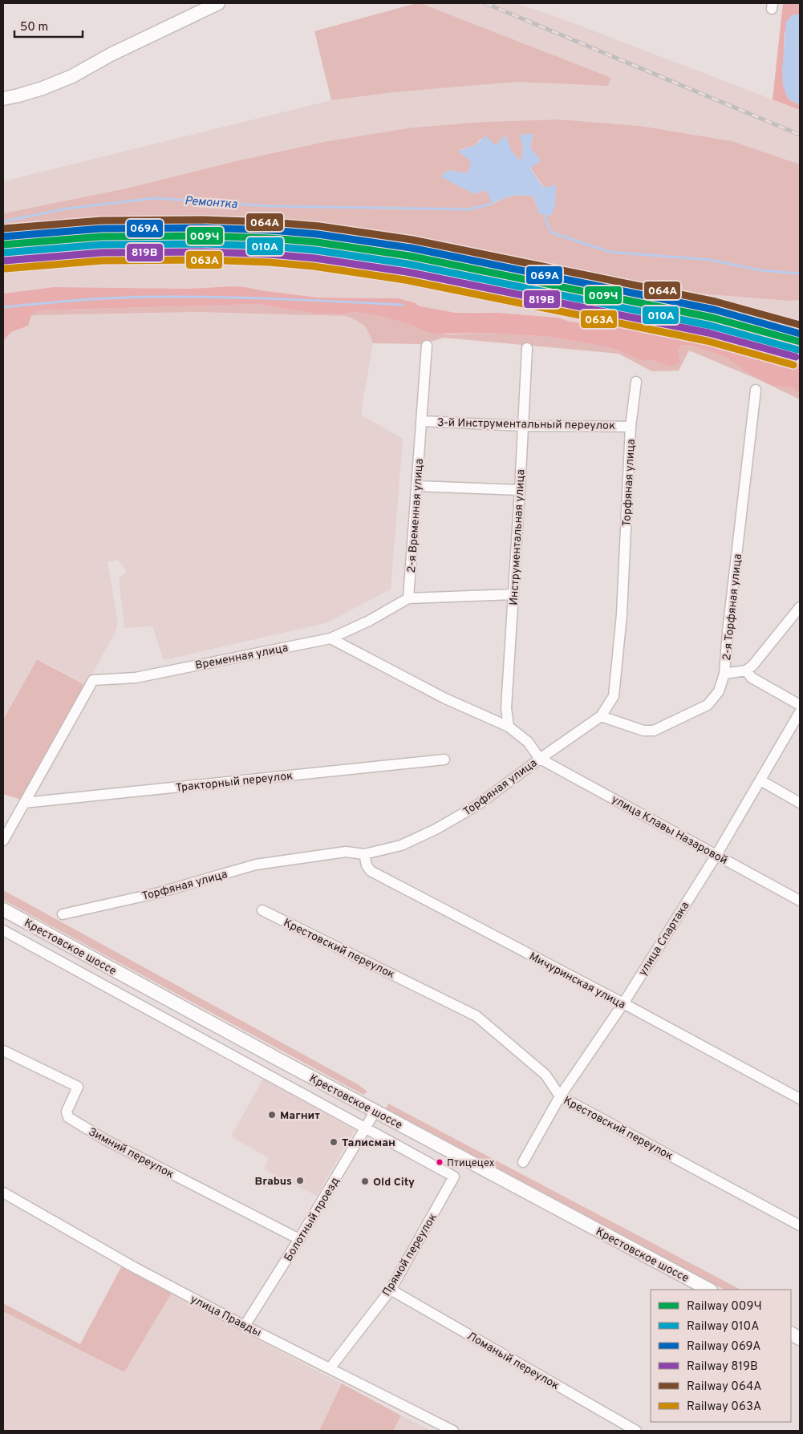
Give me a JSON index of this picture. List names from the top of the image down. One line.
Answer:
{"streets":{"main road":["Крестовское шоссе"],"street":["3-й Инструментальный переулок","Торфяная улица","2-я Временная улица","Инструментальная улица","2-я Торфяная улица","Временная улица","Тракторный переулок","улица Клавы Назаровой","улица Спартака","Крестовский переулок","Мичуринская улица","Зимний переулок","Болотный проезд","Прямой переулок","улица Правды","Ломаный переулок"]},"crossings":[["3-й Инструментальный переулок","Торфяная улица"],["3-й Инструментальный переулок","2-я Временная улица"],["3-й Инструментальный переулок","Инструментальная улица"],["Торфяная улица","2-я Торфяная улица"],["Торфяная улица","улица Клавы Назаровой"],["Торфяная улица","Мичуринская улица"],["Временная улица","Тракторный переулок"],["улица Клавы Назаровой","улица Спартака"],["улица Спартака","Крестовский переулок"],["улица Спартака","Мичуринская улица"],["Крестовское шоссе","Болотный проезд"],["Зимний переулок","Болотный проезд"],["Болотный проезд","Прямой переулок"],["Болотный проезд","улица Правды"],["Прямой переулок","улица Правды"],["Прямой переулок","Ломаный переулок"]],"water":["Ремонтка"],"places":["Магнит","Талисман","Птицецех","Brabus","Old City"],"lines":["rail line 064А","rail line 069А","rail line 009Ч","rail line 010А","rail line 819В","rail line 063А"],"legend":["Railway 009Ч","Railway 010А","Railway 069А","Railway 819В","Railway 064А","Railway 063А"],"scale_bar":"50 m"}
